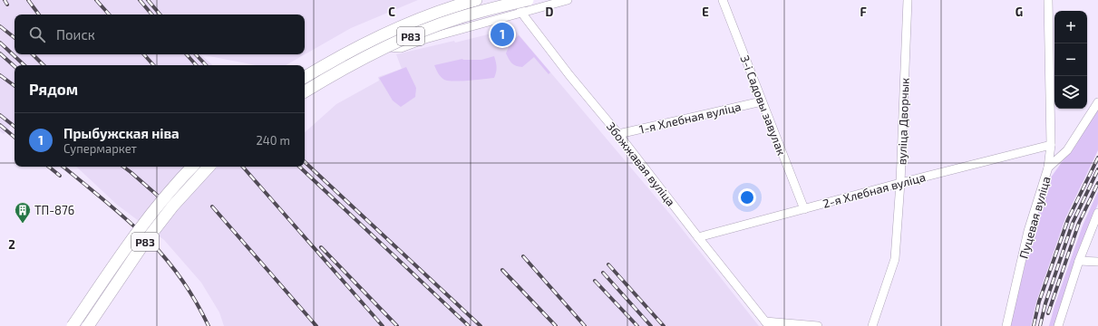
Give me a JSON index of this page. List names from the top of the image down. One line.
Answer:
{"streets":{"highway":["Р83"],"street":["3-і Садовы завулак","1-я Хлебная вуліца","вуліца Дворчык","Збожжавая вуліца","2-я Хлебная вуліца","Пуцевая вуліца"]},"crossings":[["3-і Садовы завулак","1-я Хлебная вуліца"],["3-і Садовы завулак","2-я Хлебная вуліца"],["1-я Хлебная вуліца","Збожжавая вуліца"],["вуліца Дворчык","2-я Хлебная вуліца"],["Збожжавая вуліца","2-я Хлебная вуліца"]],"places":{"building":["ТП-876"]},"page":{"map_buttons":["+","−"],"search":"Поиск","pins":"1","heading":"Рядом","list":[{"mark":"1","name":"Прыбужская ніва","note":"Супермаркет","value":"240 m"}]},"grid":{"columns":["C","D","E","F","G"],"rows":["2"]}}
